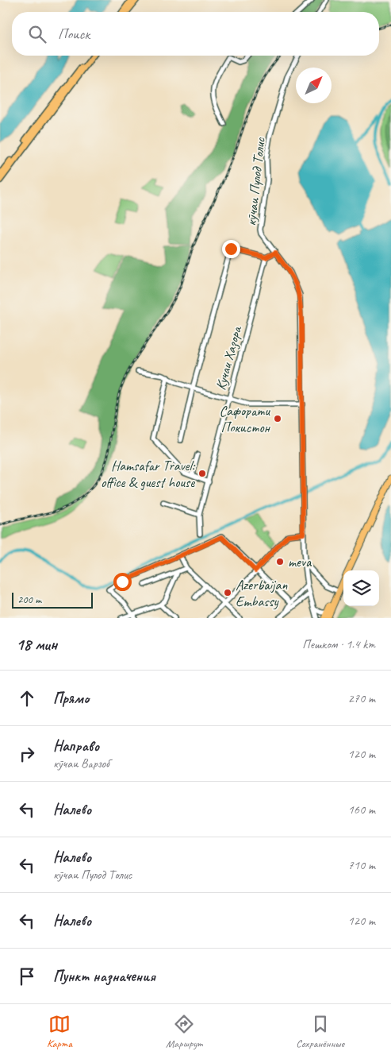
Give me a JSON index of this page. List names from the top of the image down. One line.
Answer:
{"streets":{"street":["кӯчаи Пулод Толис","Кучаи Хазора"]},"places":["Сафорати Покистон","Hamsafar Travel: office & guest house","meva","Azerbaijan Embassy"],"scale_bar":"200 m","north":"top right","page":{"search":"Поиск","scale":"200 m","heading":["18 мин","Пешком · 1.4 km"],"list":[["Прямо","270 m"],["Направо","кӯчаи Варзоб","120 m"],["Налево","160 m"],["Налево","кӯчаи Пулод Толис","710 m"],["Налево","120 m"],"Пункт назначения"],"nav":["Карта","Маршрут","Сохранённые"]}}
